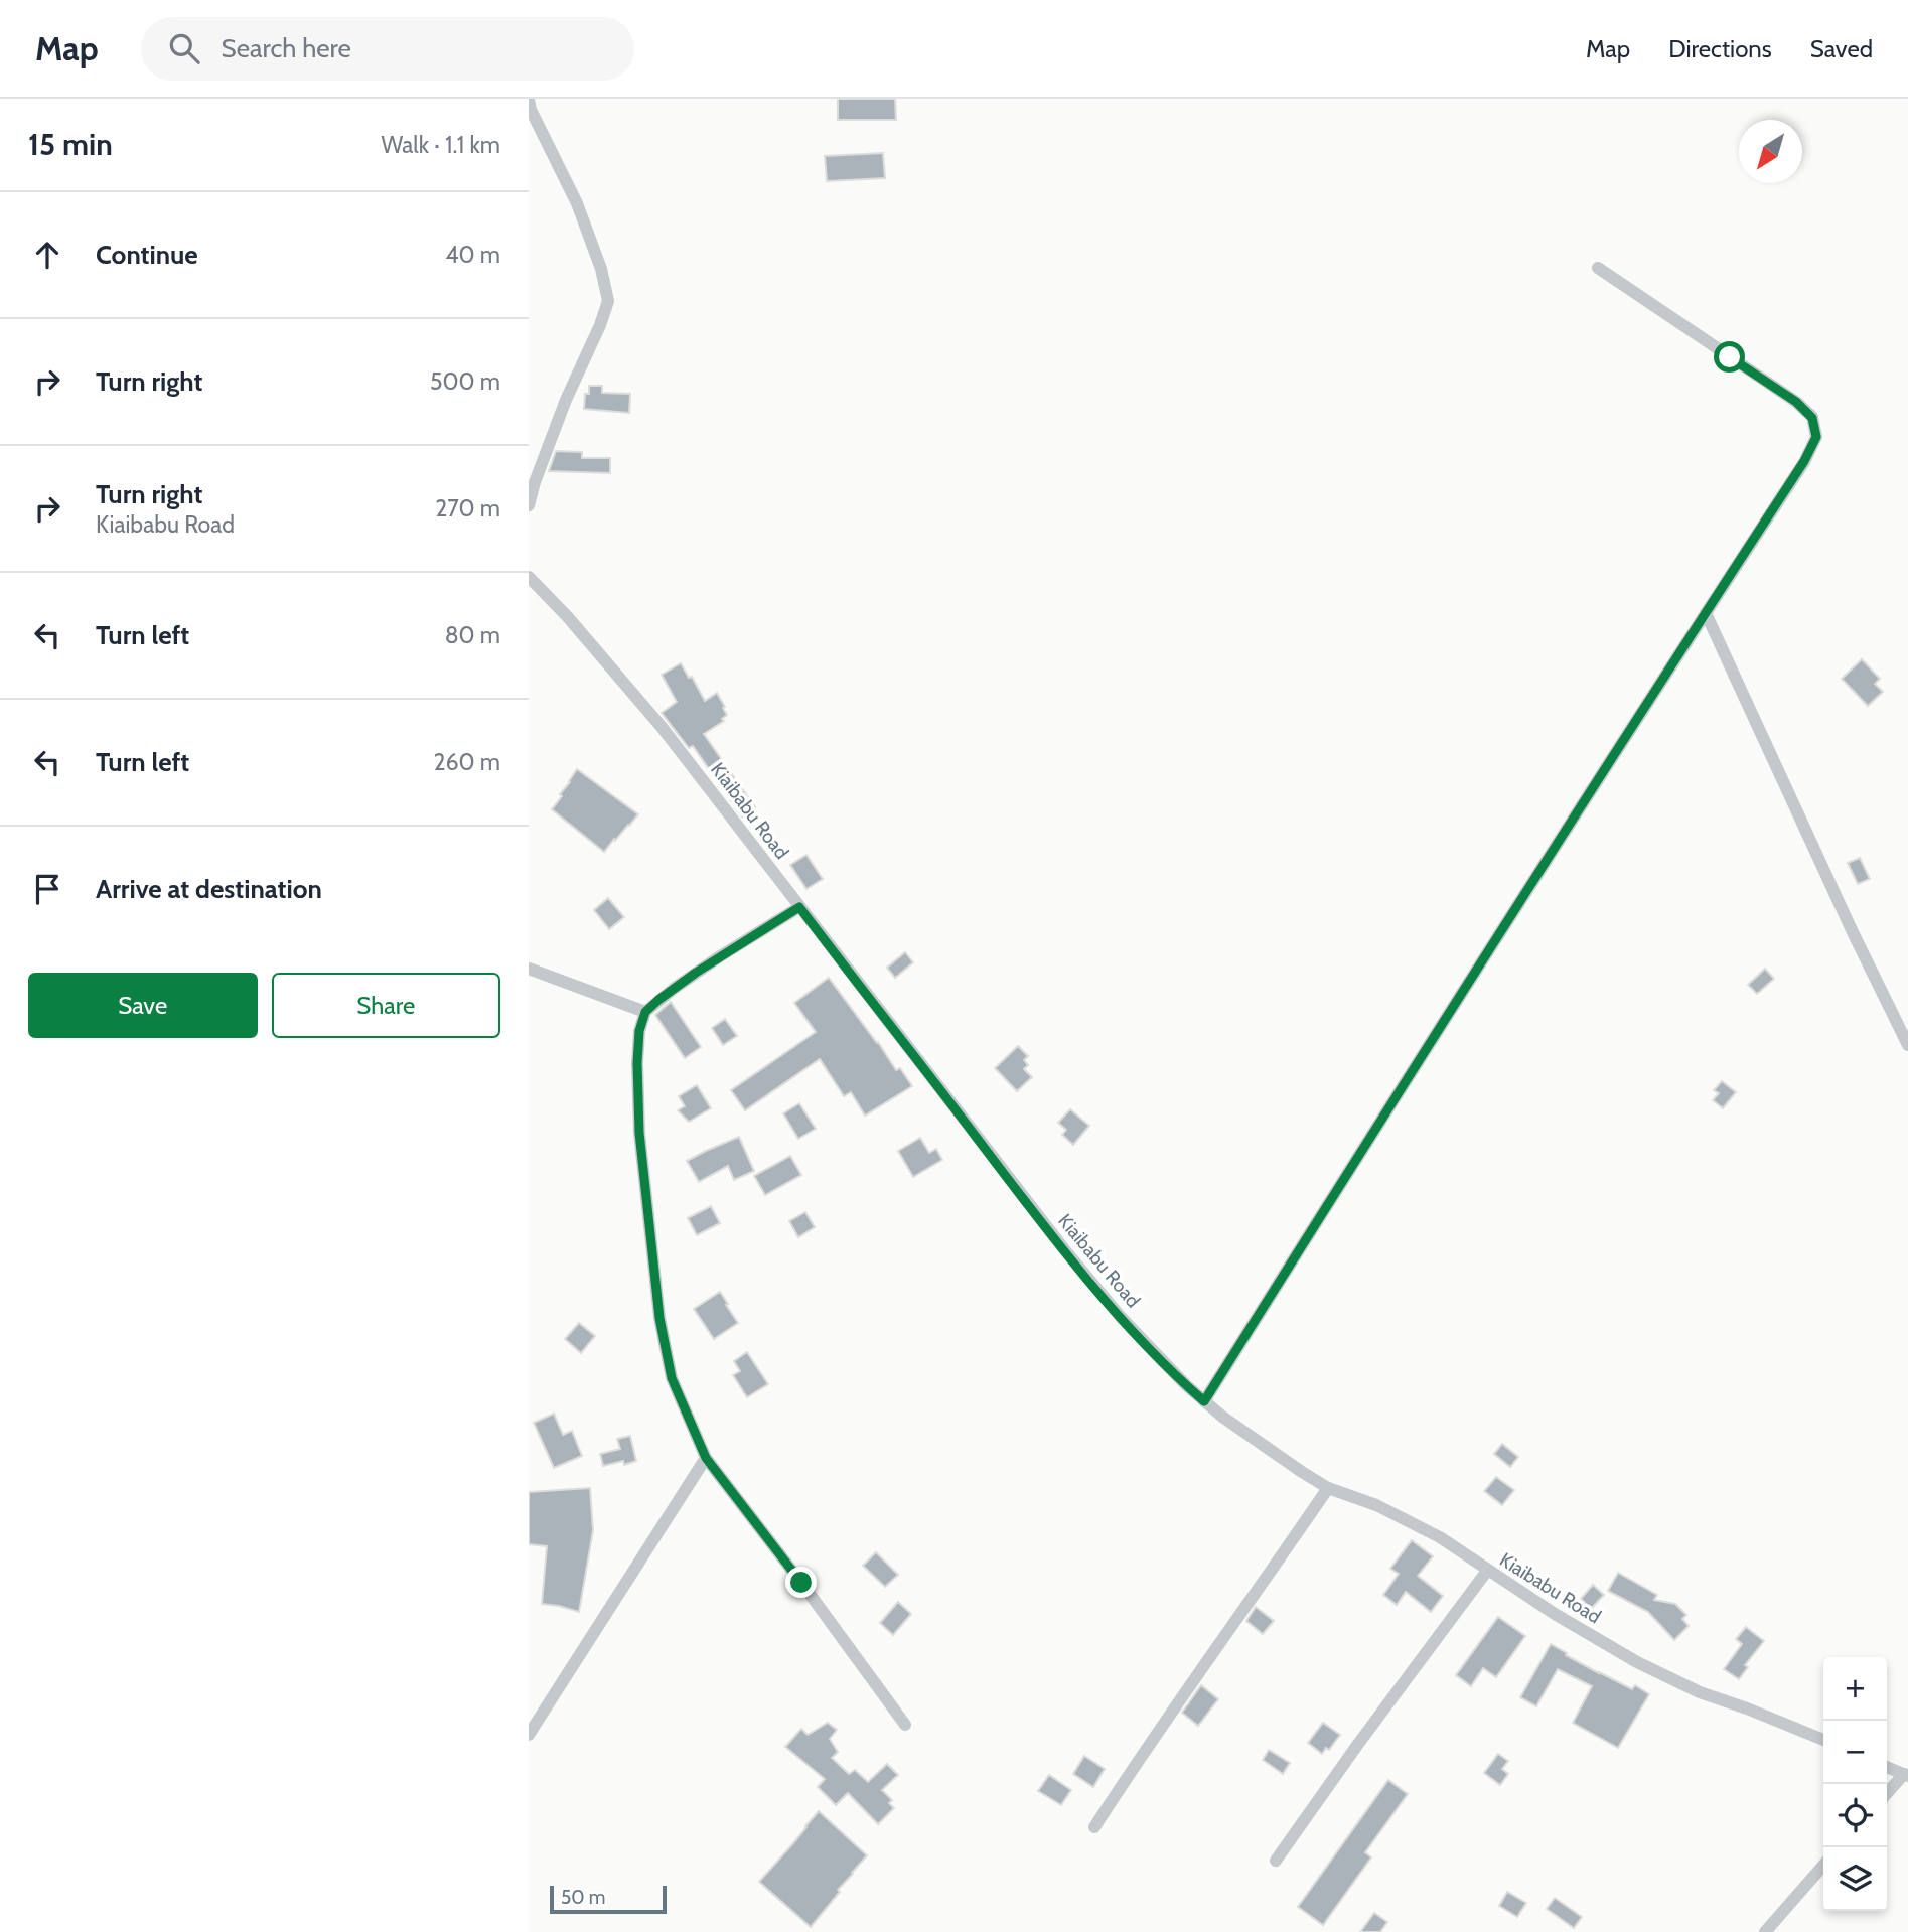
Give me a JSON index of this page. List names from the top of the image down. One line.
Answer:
{"streets":{"street":["Kiaibabu Road"]},"scale_bar":"50 m","north":"bottom left","page":{"header":"Map","search":"Search here","nav":["Map","Directions","Saved"],"heading":["15 min","Walk · 1.1 km"],"list":[["Continue","40 m"],["Turn right","500 m"],["Turn right","Kiaibabu Road","270 m"],["Turn left","80 m"],["Turn left","260 m"],"Arrive at destination"],"buttons":["Save","Share"],"map_buttons":["+","−"],"scale":"50 m"}}
